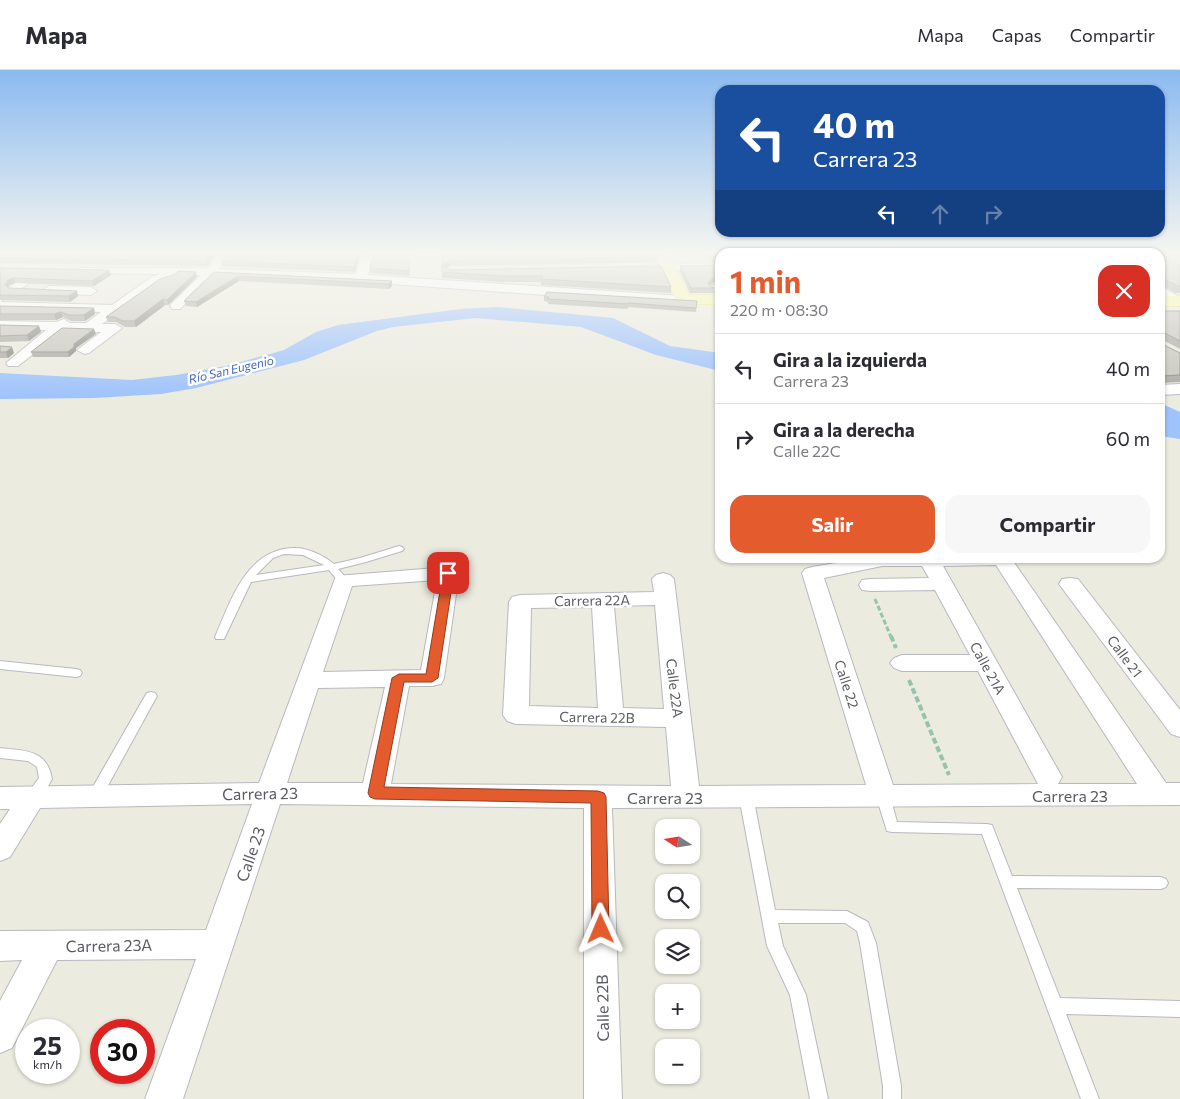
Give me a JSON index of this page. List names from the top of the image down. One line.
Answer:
{"streets":{"street":["Carrera 22A","Calle 21","Calle 21A","Calle 22","Calle 22A","Carrera 22B","Carrera 23","Calle 23","Carrera 23A","Calle 22B"]},"crossings":[["Carrera 22A","Calle 22A"],["Carrera 22A","Carrera 22B"],["Calle 22","Carrera 23"],["Calle 22A","Carrera 22B"],["Calle 22A","Carrera 23"],["Carrera 23","Calle 23"],["Carrera 23","Calle 22B"],["Calle 23","Carrera 23A"]],"water":["Río San Eugenio"],"north":"left","page":{"header":"Mapa","nav":["Mapa","Capas","Compartir"],"turn":["40 m","Carrera 23"],"heading":["1 min","220 m · 08:30"],"list":[{"name":"Gira a la izquierda","note":"Carrera 23","value":"40 m"},{"name":"Gira a la derecha","note":"Calle 22C","value":"60 m"}],"buttons":["Salir","Compartir"],"map_buttons":["+","−"],"speed":"25 km/h","limit":"30"}}
